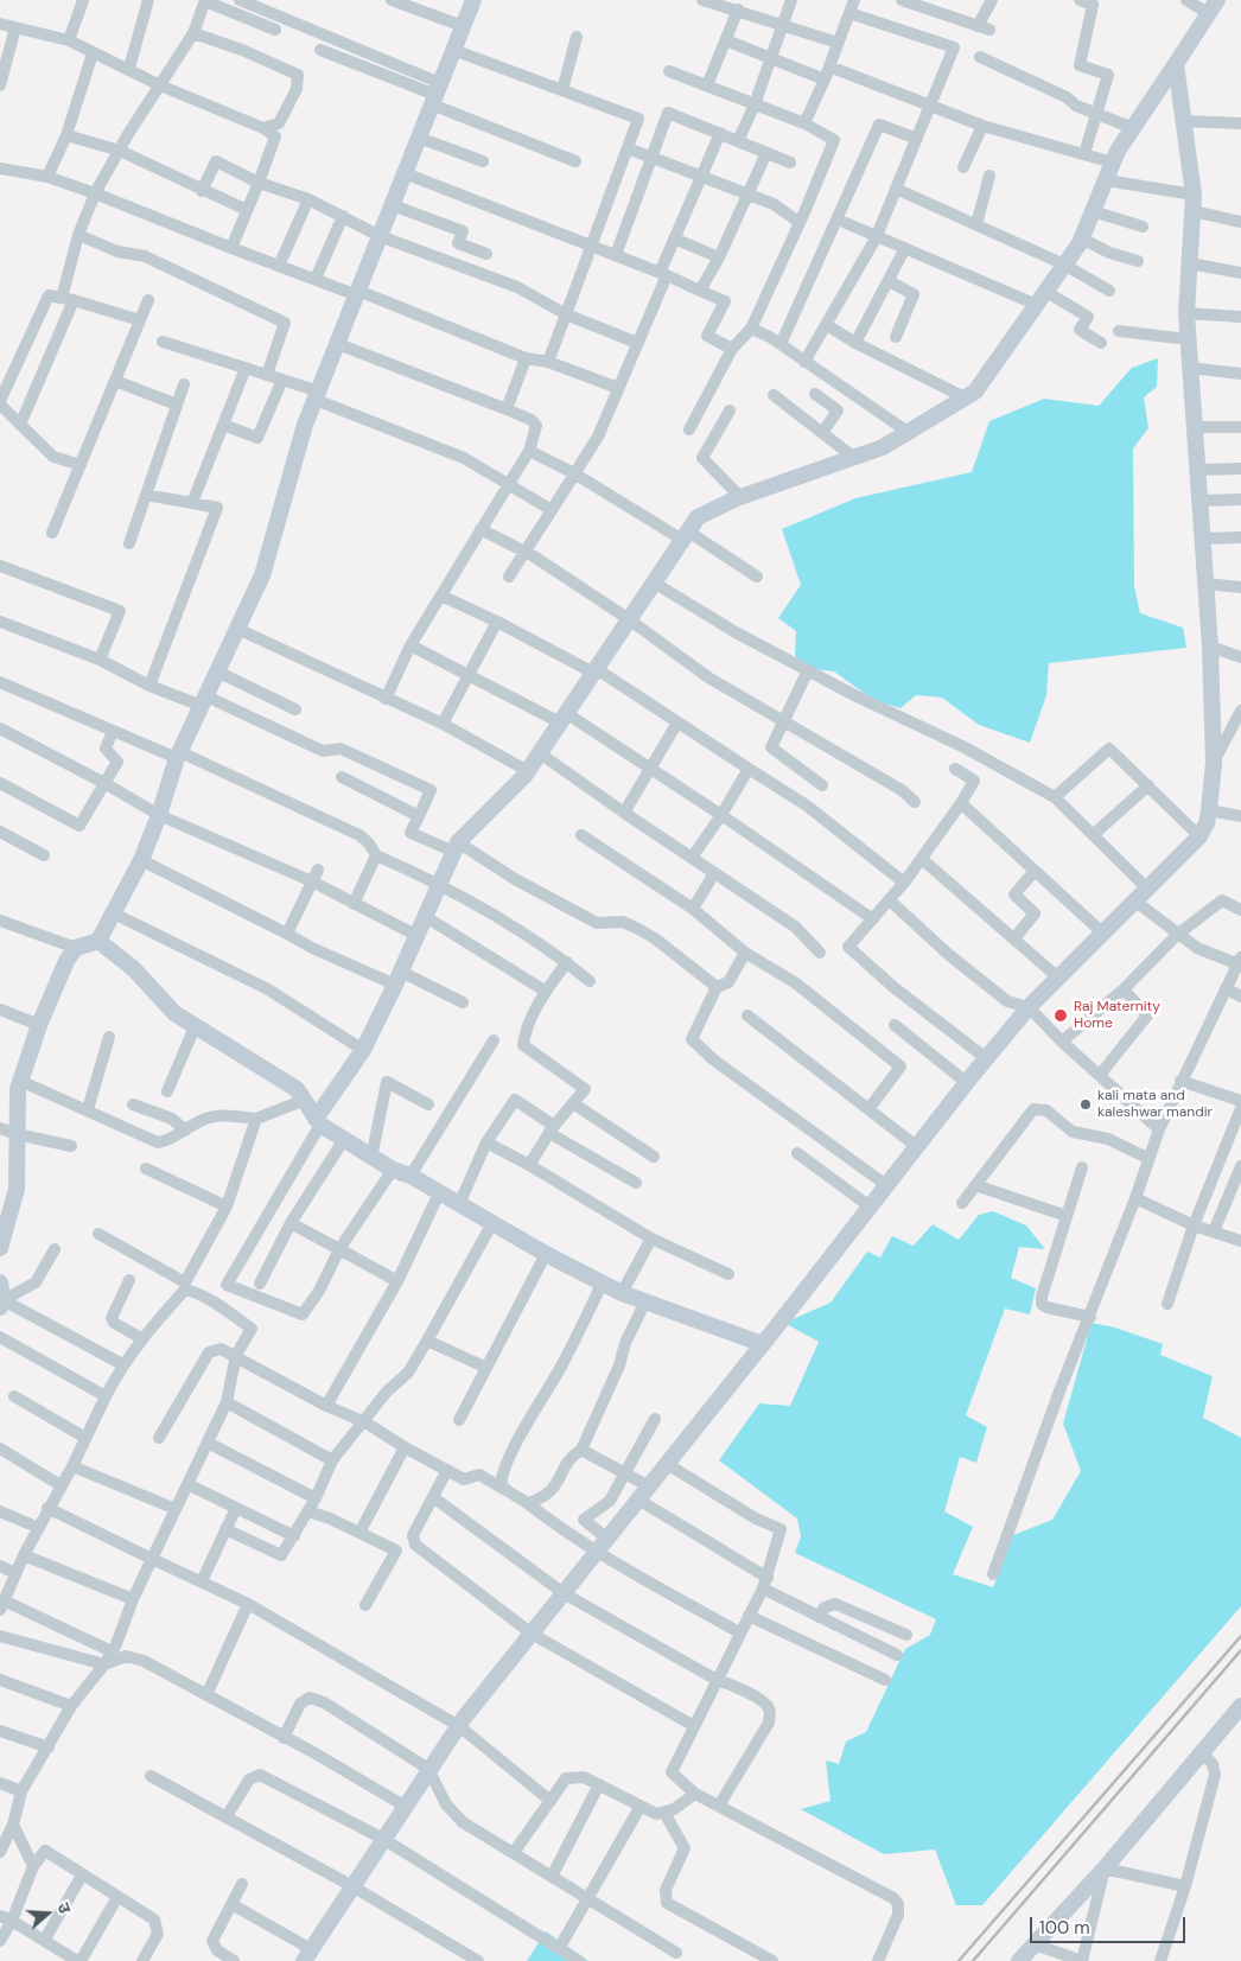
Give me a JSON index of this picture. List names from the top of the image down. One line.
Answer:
{"places":["Raj Maternity Home","kali mata and kaleshwar mandir"],"scale_bar":"100 m","north":"right"}
